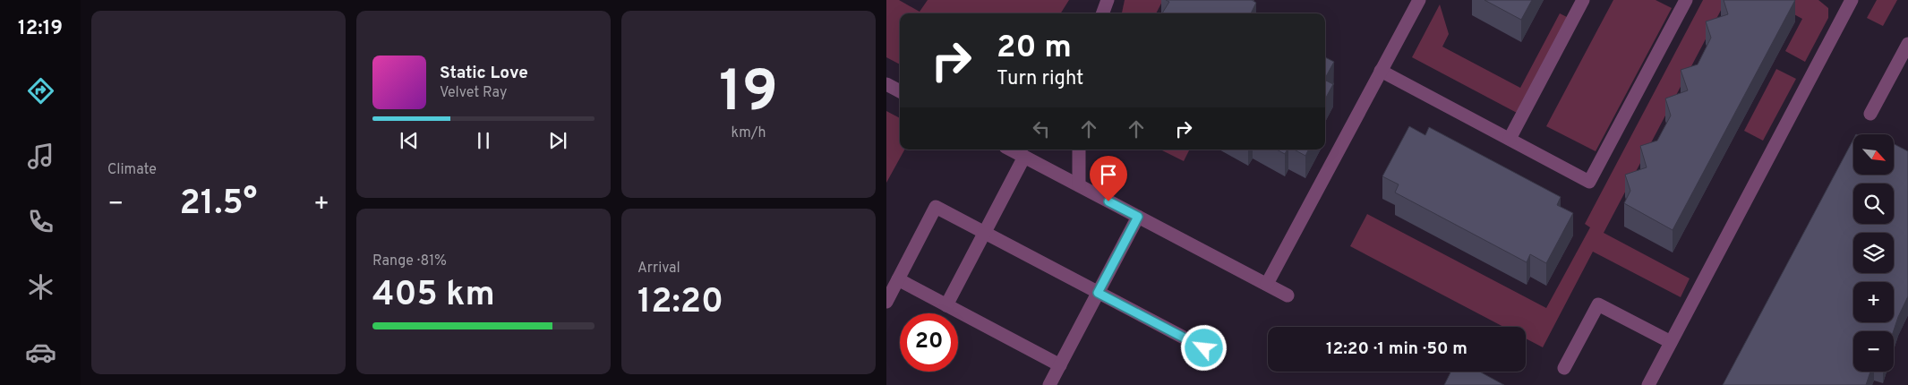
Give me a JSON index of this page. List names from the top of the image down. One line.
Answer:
{"north":"bottom right","page":{"tabs":"12:19","tile":["Climate",["19","km/h"],["Range · 81%","405 km"],["Arrival","12:20"]],"turn":["20 m","Turn right"],"song":["Static Love","Velvet Ray"],"map_buttons":["+","−"],"heat":["−","21.5°","+"],"limit":"20","trip":"12:20 · 1 min · 50 m"}}
